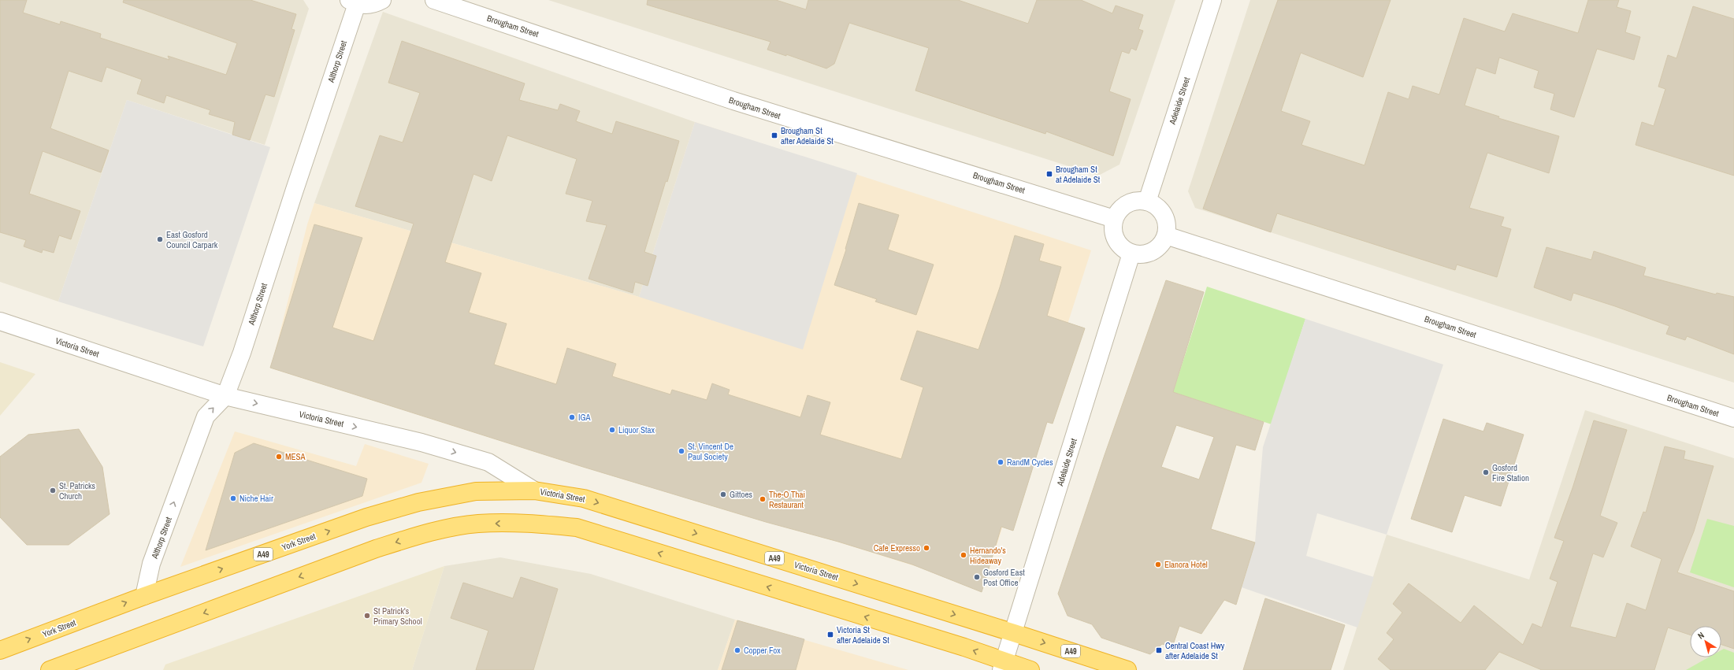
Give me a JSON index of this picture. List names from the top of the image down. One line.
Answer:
{"streets":{"highway":["Victoria Street","York Street","A49"],"street":["Brougham Street","Althorp Street","Adelaide Street"]},"crossings":[["Brougham Street","Adelaide Street"],["Althorp Street","Victoria Street"],["Althorp Street","York Street"],["Adelaide Street","Victoria Street"],["Victoria Street","York Street"]],"one_way":["Victoria Street"],"places":{"transit":["Brougham St after Adelaide St","Brougham St at Adelaide St","Victoria St after Adelaide St","Central Coast Hwy after Adelaide St"],"other":["East Gosford Council Carpark","IGA","Liquor Stax","St. Vincent De Paul Society","MESA","RandM Cycles","Gosford Fire Station","St. Patricks Church","Gittoes","Niche Hair","The-O Thai Restaurant","Cafe Expresso","Hernando's Hideaway","Elanora Hotel","Gosford East Post Office","St Patrick's Primary School","Copper Fox"]},"north":"top left"}
